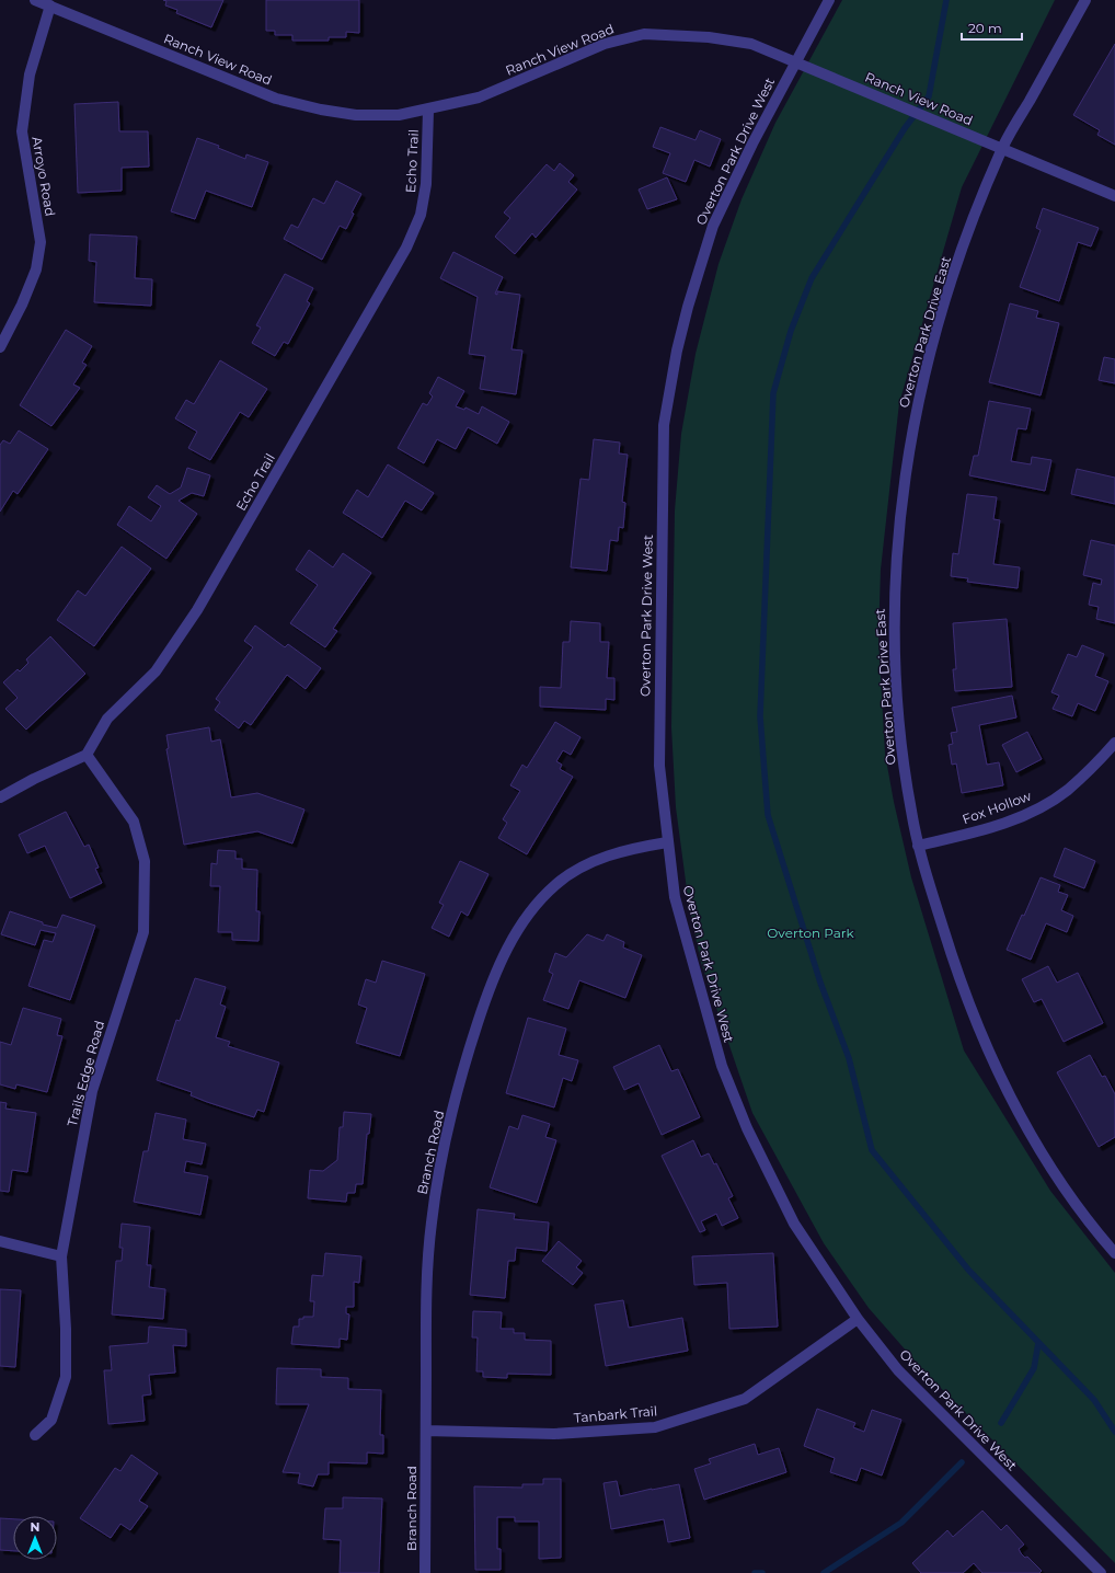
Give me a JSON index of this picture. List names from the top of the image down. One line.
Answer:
{"streets":{"street":["Ranch View Road","Overton Park Drive West","Echo Trail","Arroyo Road","Overton Park Drive East","Fox Hollow","Trails Edge Road","Branch Road","Tanbark Trail"]},"crossings":[["Ranch View Road","Overton Park Drive West"],["Ranch View Road","Echo Trail"],["Ranch View Road","Arroyo Road"],["Ranch View Road","Overton Park Drive East"],["Overton Park Drive West","Branch Road"],["Overton Park Drive West","Tanbark Trail"],["Echo Trail","Trails Edge Road"],["Overton Park Drive East","Fox Hollow"],["Branch Road","Tanbark Trail"]],"parks":["Overton Park"],"scale_bar":"20 m","north":"top"}
